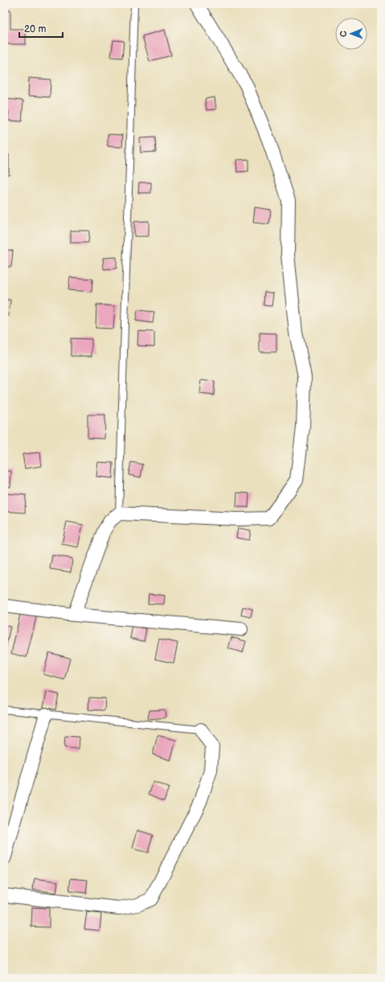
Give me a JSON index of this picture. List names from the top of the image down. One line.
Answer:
{"scale_bar":"20 m","north":"left"}
